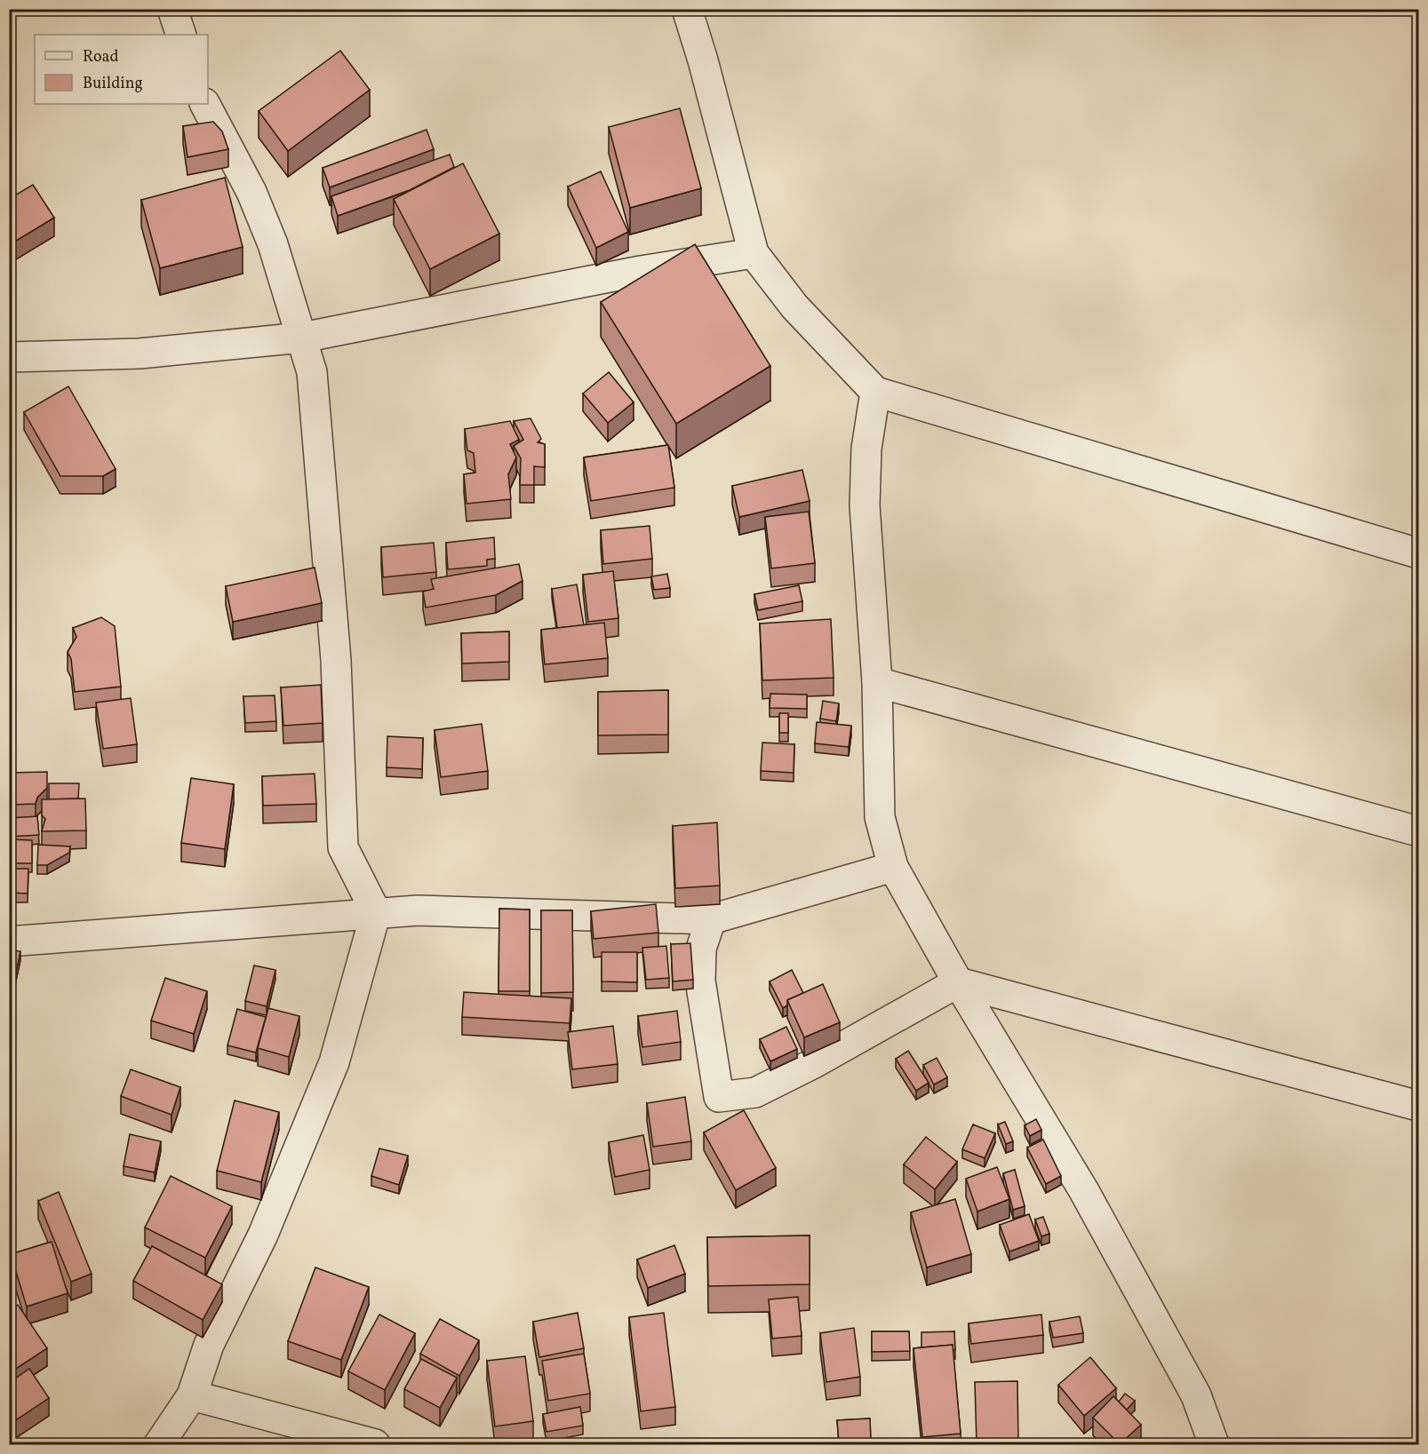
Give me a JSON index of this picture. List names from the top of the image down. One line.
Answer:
{"legend":["Road","Building"]}
